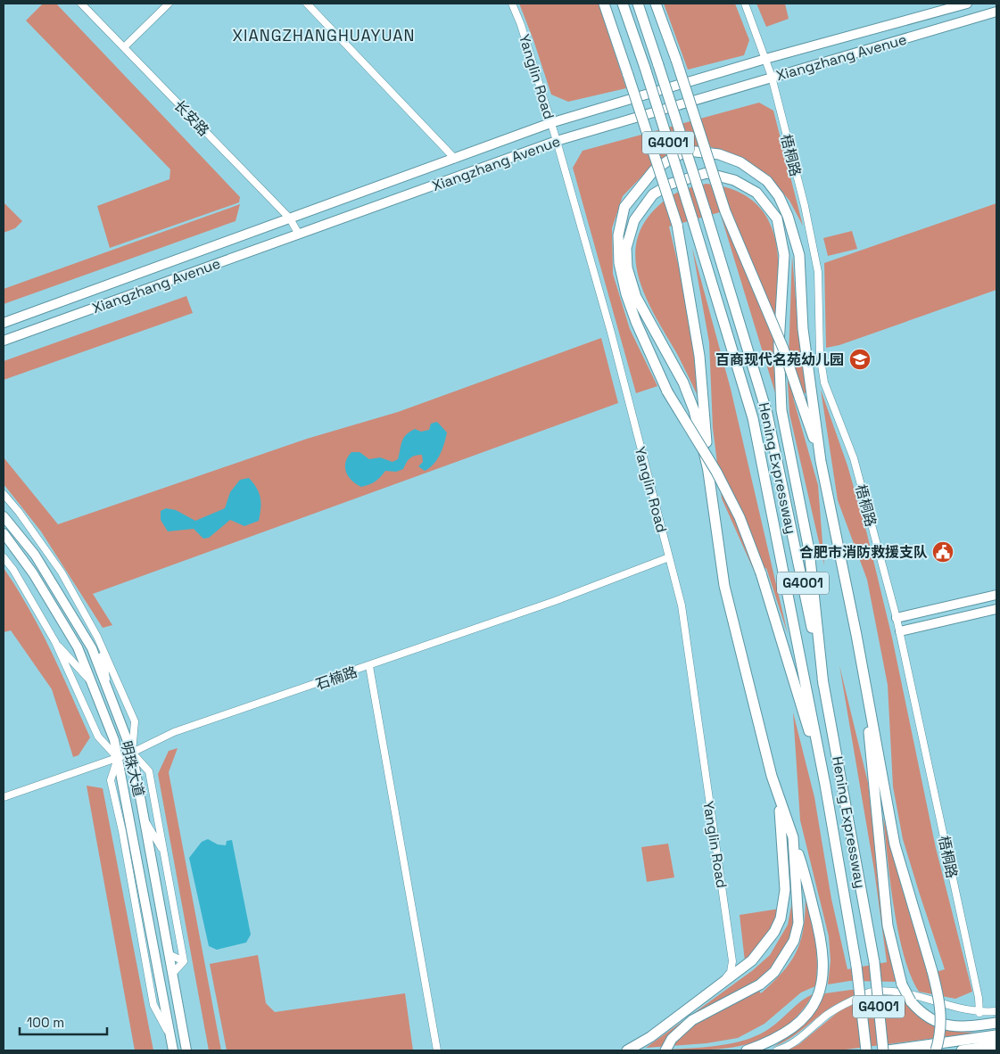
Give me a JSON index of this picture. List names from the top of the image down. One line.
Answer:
{"streets":{"highway":["G4001","Hening Expressway"],"main road":["Xiangzhang Avenue","明珠大道"],"street":["Yanglin Road","长安路","梧桐路","石楠路"]},"crossings":[["Xiangzhang Avenue","Yanglin Road"],["Xiangzhang Avenue","长安路"],["Xiangzhang Avenue","梧桐路"],["Yanglin Road","石楠路"],["石楠路","明珠大道"]],"districts":["XIANGZHANGHUAYUAN"],"places":{"school or university":["百商现代名苑幼儿园"],"public building":["合肥市消防救援支队"]},"scale_bar":"100 m"}
